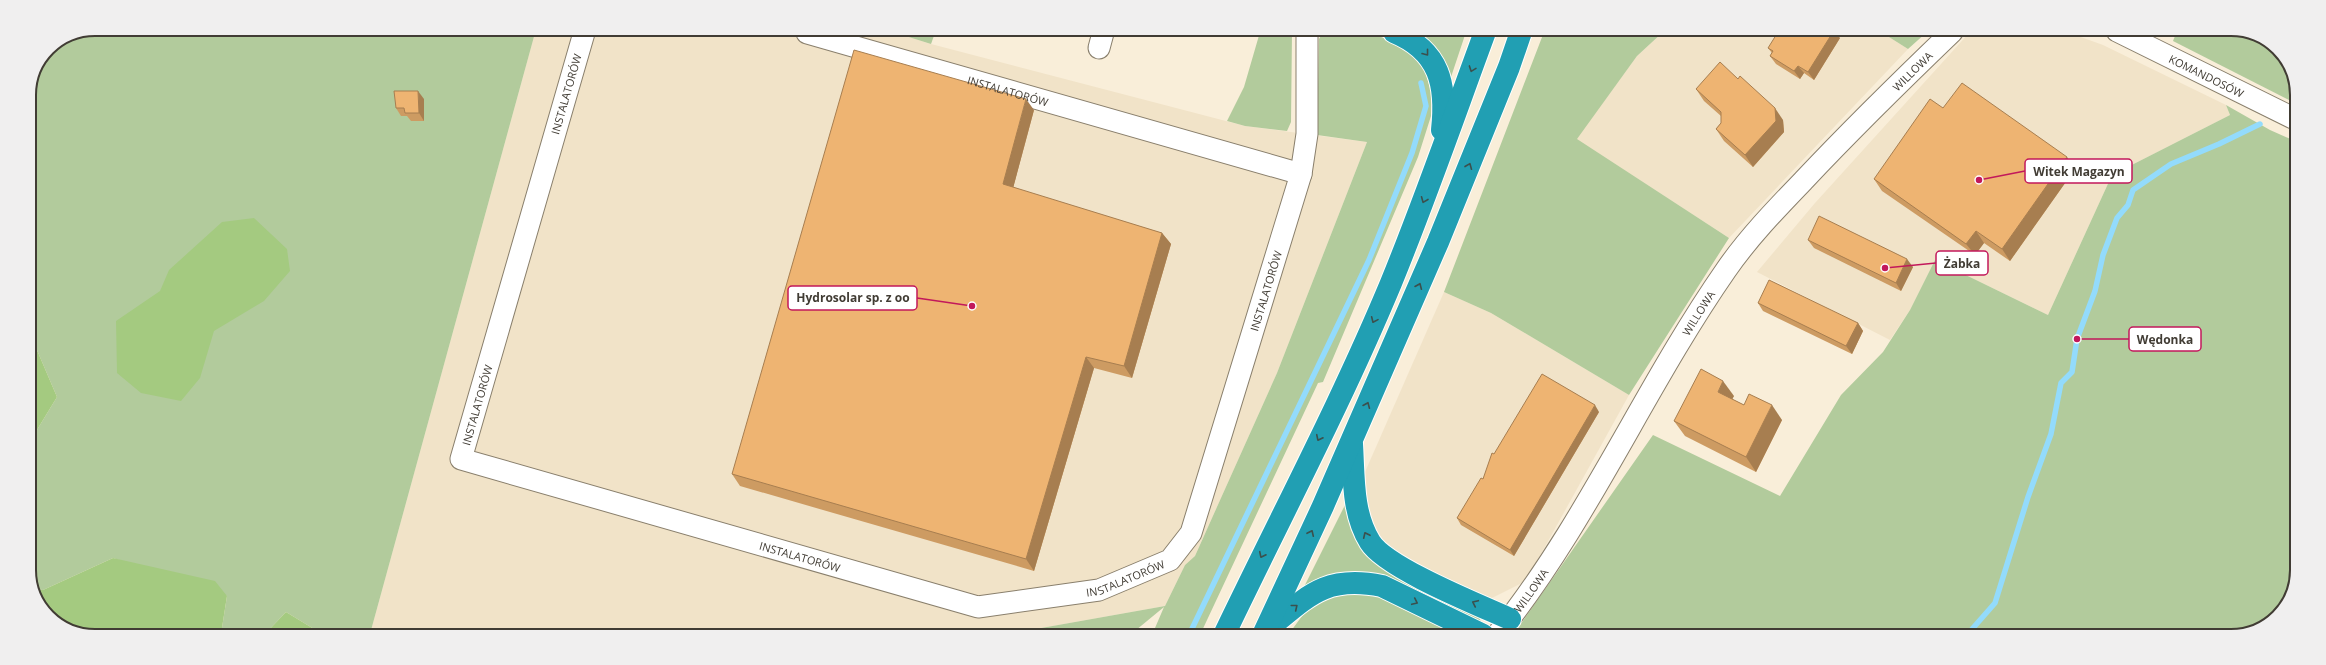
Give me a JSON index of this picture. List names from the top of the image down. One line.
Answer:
{"streets":{"street":["WILLOWA","KOMANDOSÓW","INSTALATORÓW"]},"places":["Witek Magazyn","Żabka","Hydrosolar sp. z oo","Wędonka"]}
